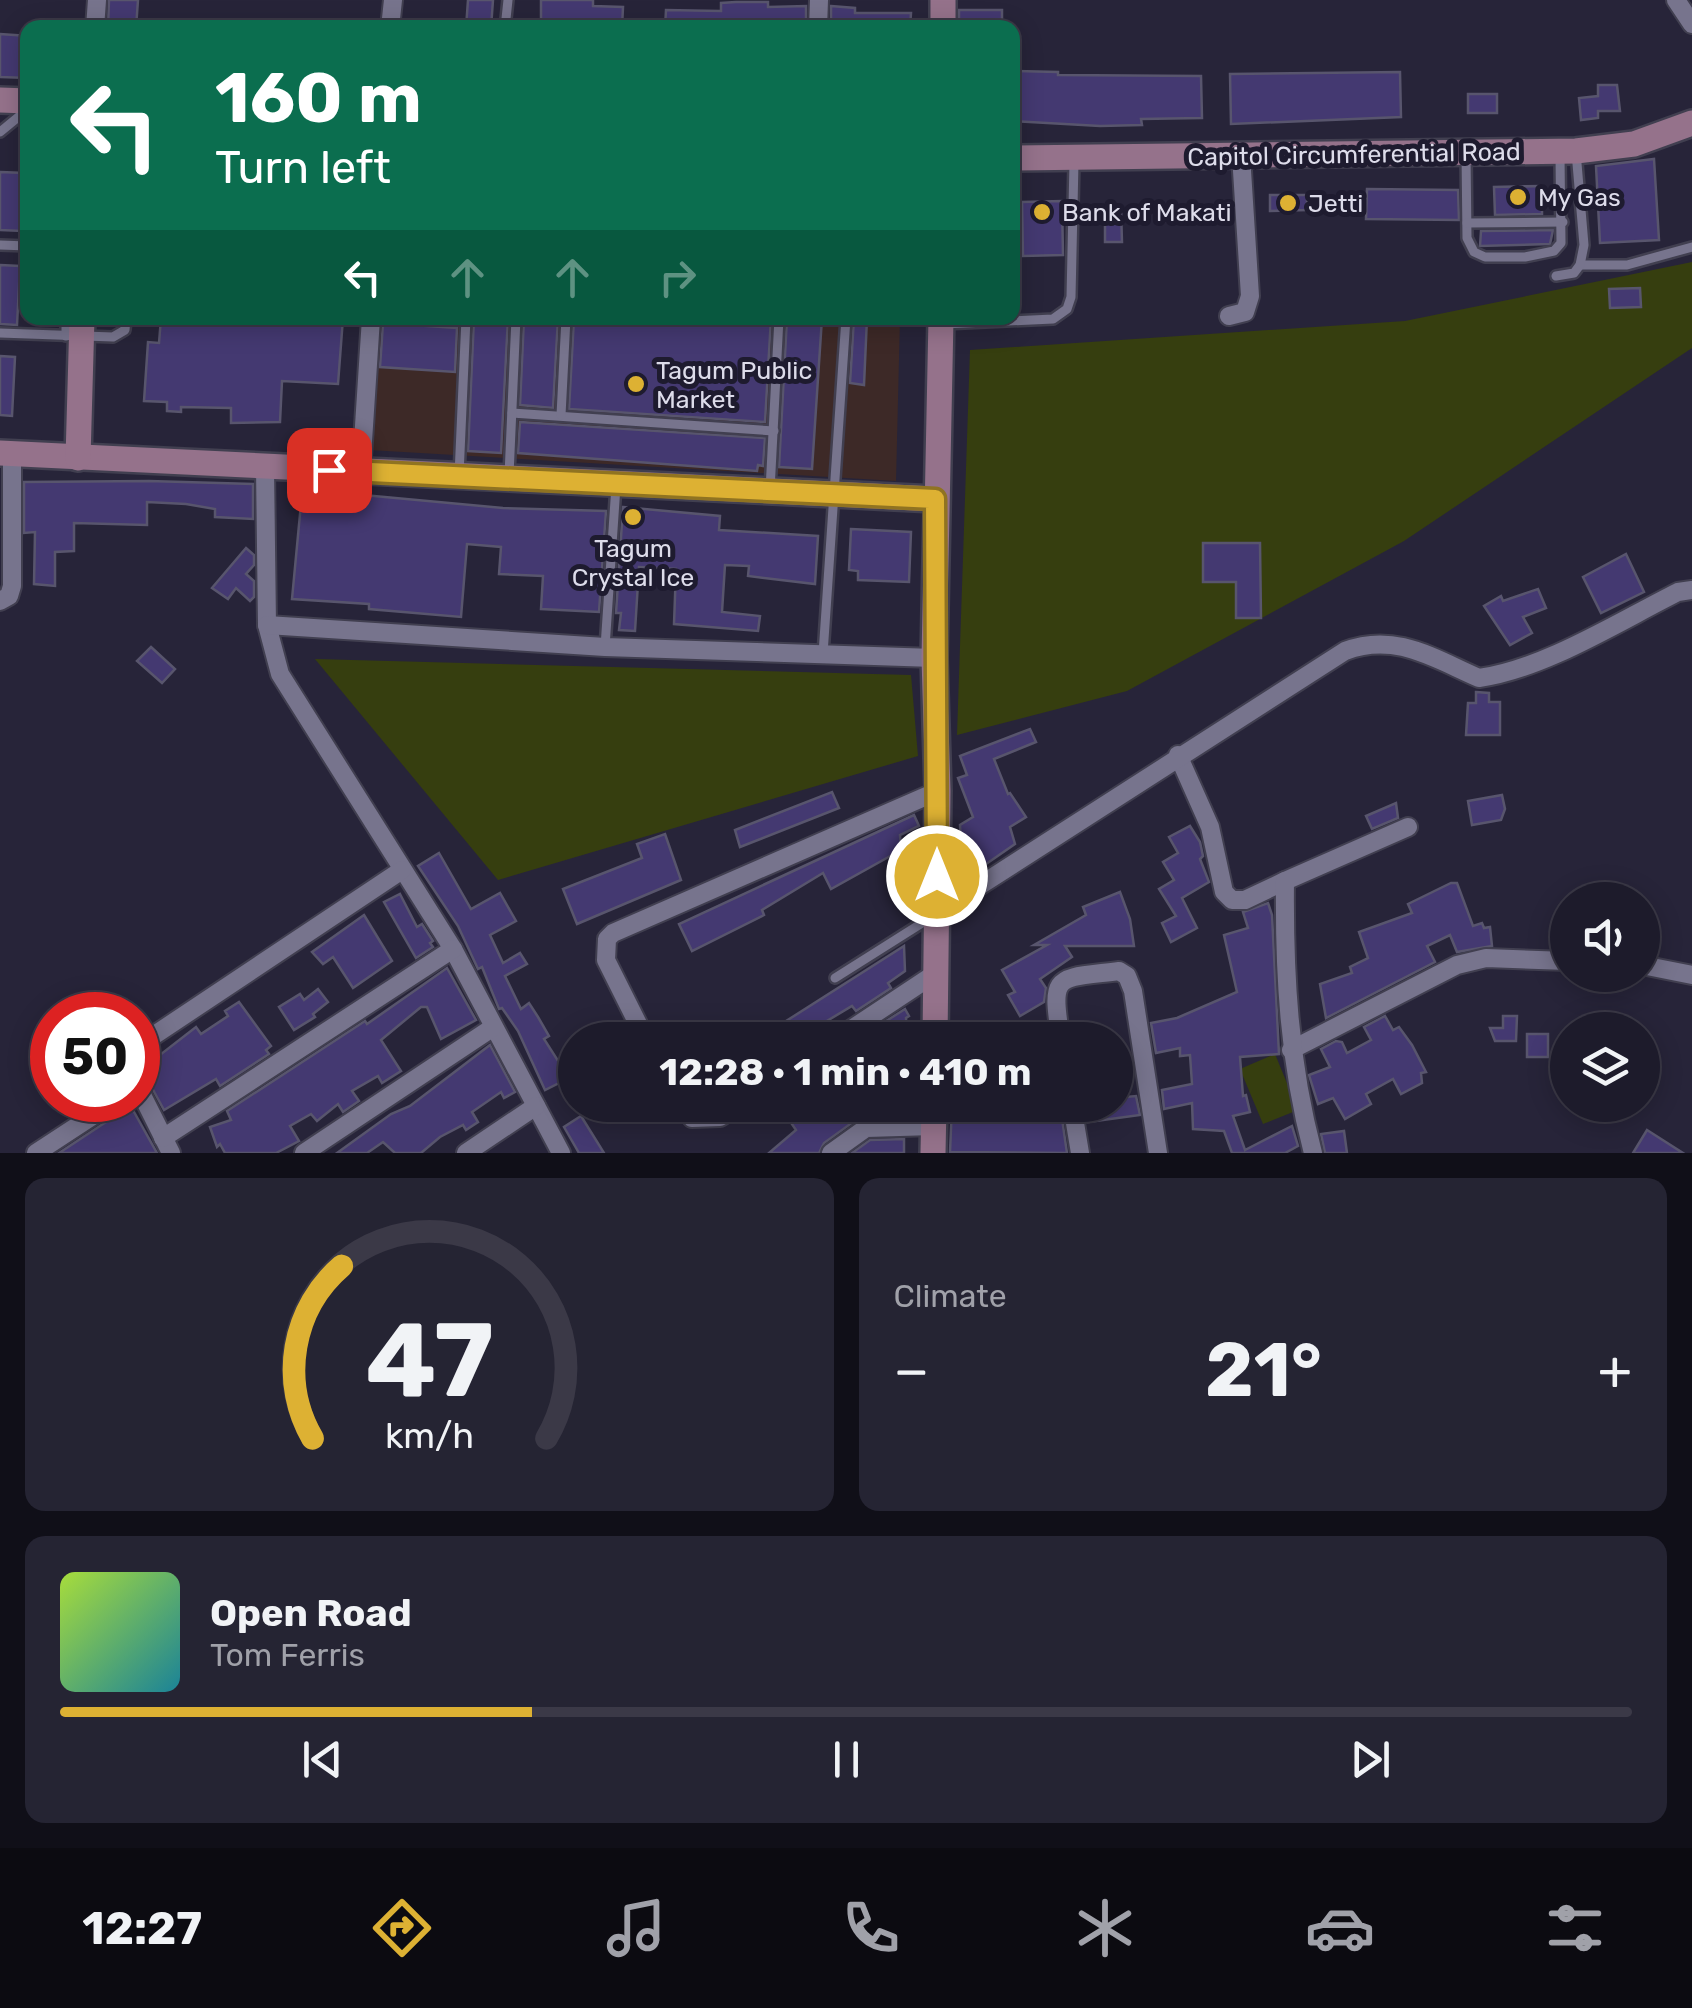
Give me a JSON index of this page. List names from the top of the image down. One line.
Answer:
{"streets":{"main road":["Capitol Circumferential Road"]},"places":["My Gas","Jetti","Bank of Makati","Tagum Public Market","Tagum Crystal Ice"],"page":{"turn":["160 m","Turn left"],"limit":"50","trip":"12:28 · 1 min · 410 m","tile":"Climate","heat":["−","21°","+"],"song":["Open Road","Tom Ferris"],"tabs":"12:27","gauge":["47","km/h"]}}
